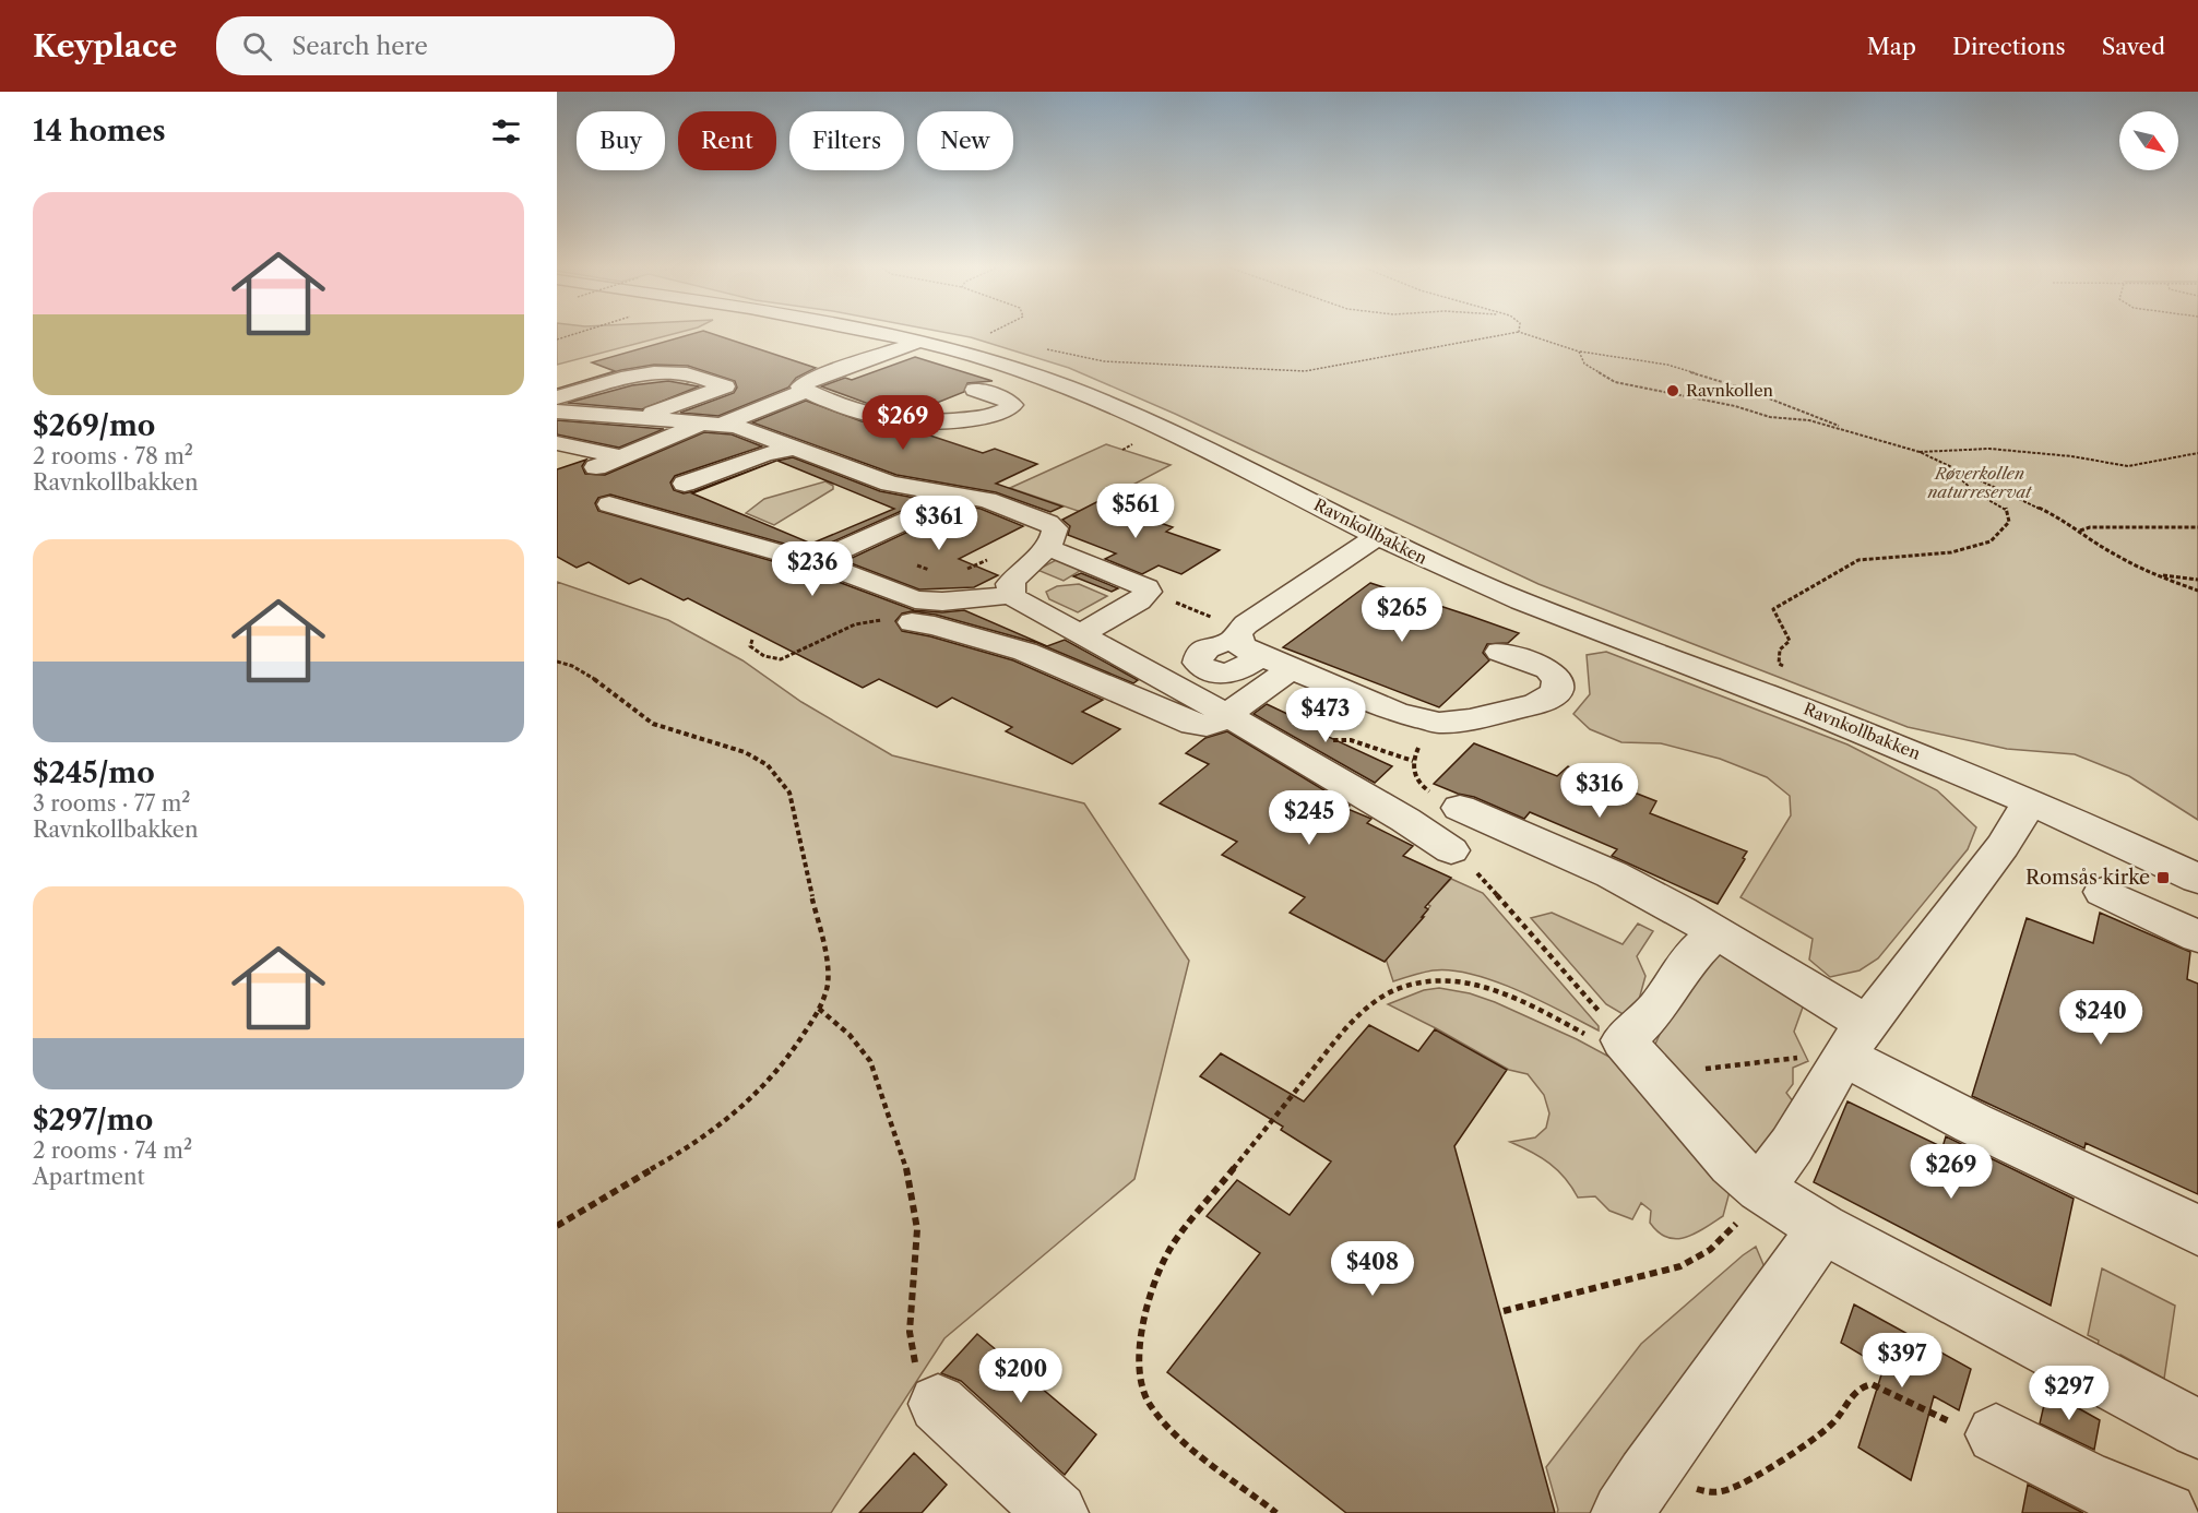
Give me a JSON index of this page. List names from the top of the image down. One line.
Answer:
{"streets":{"street":["Ravnkollbakken"]},"parks":["Røverkollen naturreservat"],"places":{"other":["Ravnkollen"],"transit":["Romsås kirke"]},"north":"bottom right","page":{"header":"Keyplace","search":"Search here","nav":["Map","Directions","Saved"],"heading":"14 homes","chip":["Buy","Rent","Filters","New"],"list":[{"name":"$269/mo","note":"2 rooms · 78 m² · Ravnkollbakken"},{"name":"$245/mo","note":"3 rooms · 77 m² · Ravnkollbakken"},{"name":"$297/mo","note":"2 rooms · 74 m² · Apartment"}],"price":["$269","$561","$361","$236","$265","$473","$316","$245","$240","$269","$408","$397","$200","$297"]}}
